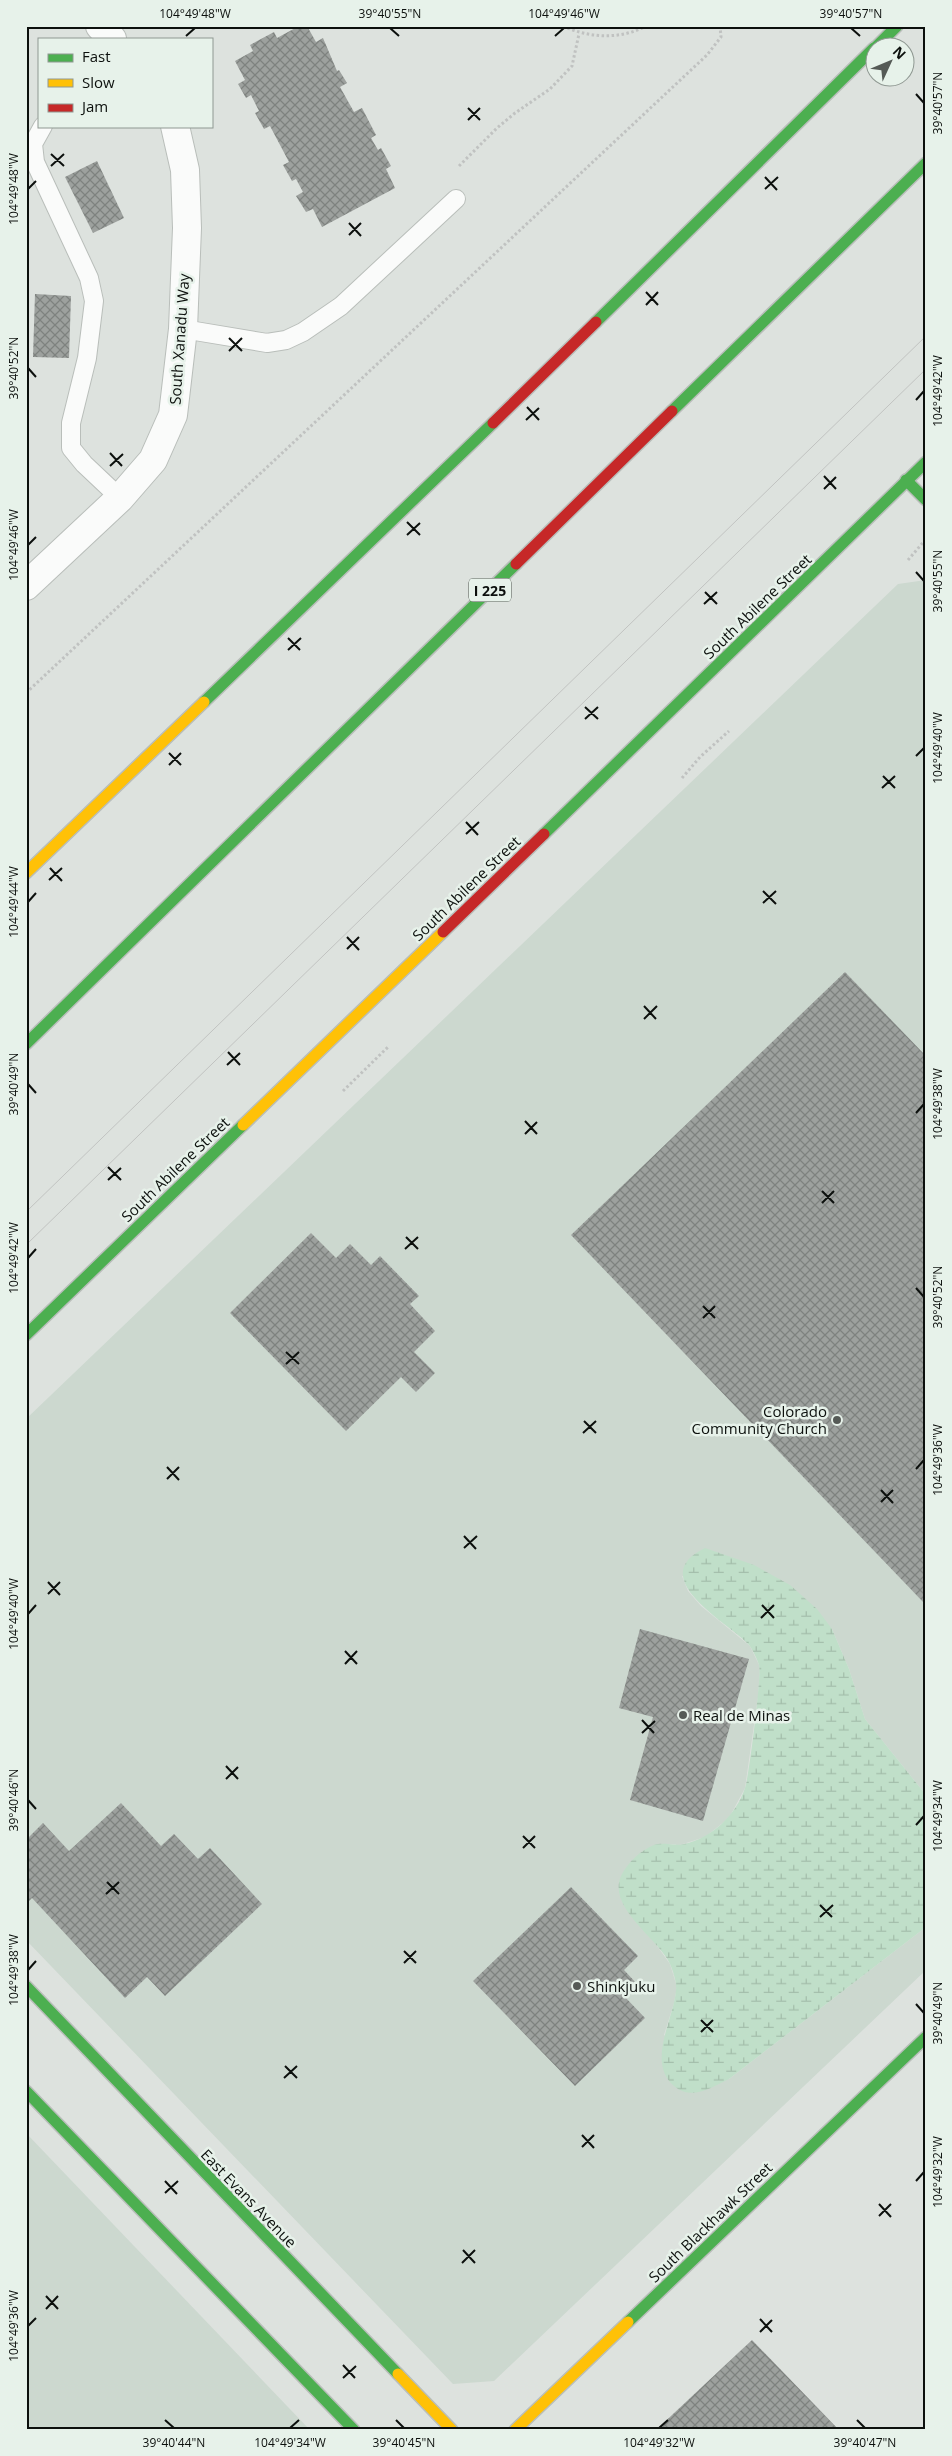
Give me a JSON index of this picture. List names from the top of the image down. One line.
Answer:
{"streets":{"main road":["I 225","South Abilene Street","East Evans Avenue","South Blackhawk Street"],"street":["South Xanadu Way"]},"places":["Colorado Community Church","Real de Minas","Shinkjuku"],"legend":["Fast","Slow","Jam"],"north":"top right","coordinates":["104°49'48\"W","39°40'55\"N","104°49'46\"W","39°40'57\"N","39°40'52\"N","104°49'42\"W","104°49'40\"W","104°49'44\"W","39°40'49\"N","104°49'38\"W","104°49'36\"W","39°40'46\"N","104°49'34\"W","104°49'32\"W","39°40'44\"N","39°40'45\"N","39°40'47\"N"]}
